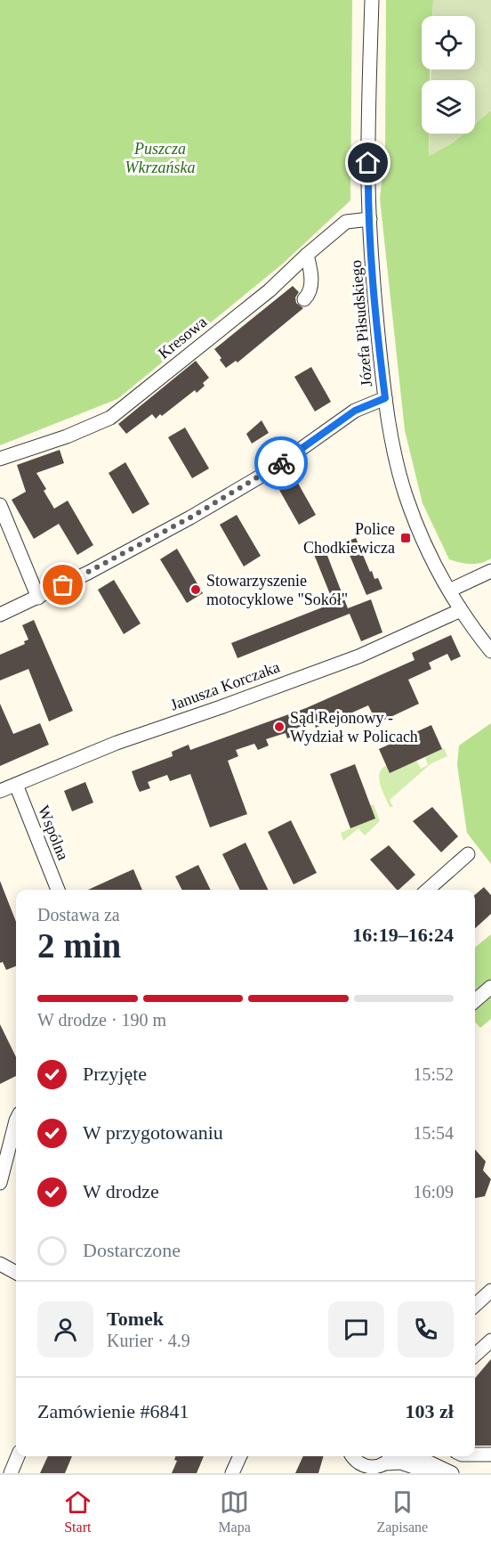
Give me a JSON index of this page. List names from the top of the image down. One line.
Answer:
{"streets":{"street":["Józefa Piłsudskiego","Kresowa","Janusza Korczaka","Wspólna"]},"crossings":[["Józefa Piłsudskiego","Kresowa"],["Józefa Piłsudskiego","Janusza Korczaka"],["Janusza Korczaka","Wspólna"]],"parks":["Puszcza Wkrzańska"],"places":{"transit":["Police Chodkiewicza"],"other":["Stowarzyszenie motocyklowe \"Sokół\"","Sąd Rejonowy - Wydział w Policach"]},"page":{"heading":["2 min","Dostawa za","16:19–16:24"],"panel":["Tomek","Kurier · 4.9","Zamówienie #6841","103 zł"],"bar":"W drodze · 190 m","list":[["Przyjęte","15:52"],["W przygotowaniu","15:54"],["W drodze","16:09"],"Dostarczone"],"tabs":["Start","Mapa","Zapisane"]}}
